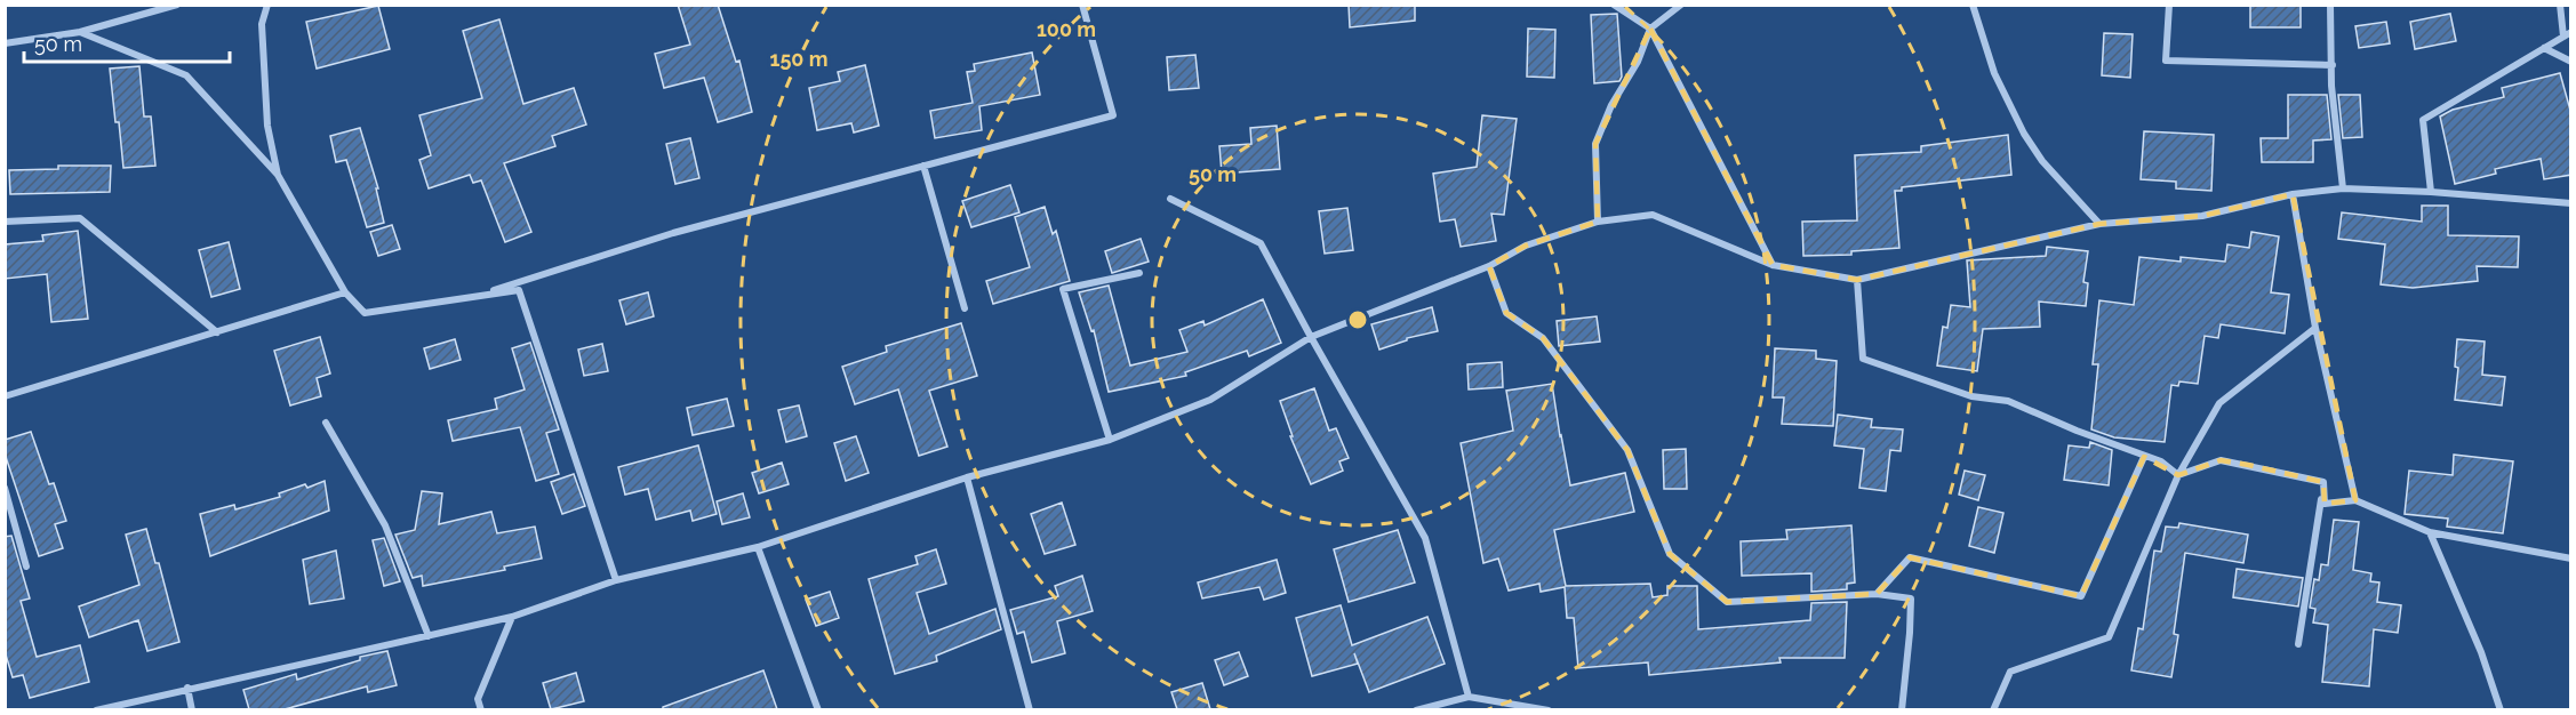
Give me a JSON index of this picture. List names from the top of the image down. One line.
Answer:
{"scale_bar":"50 m","rings":["100 m","150 m","50 m"]}
